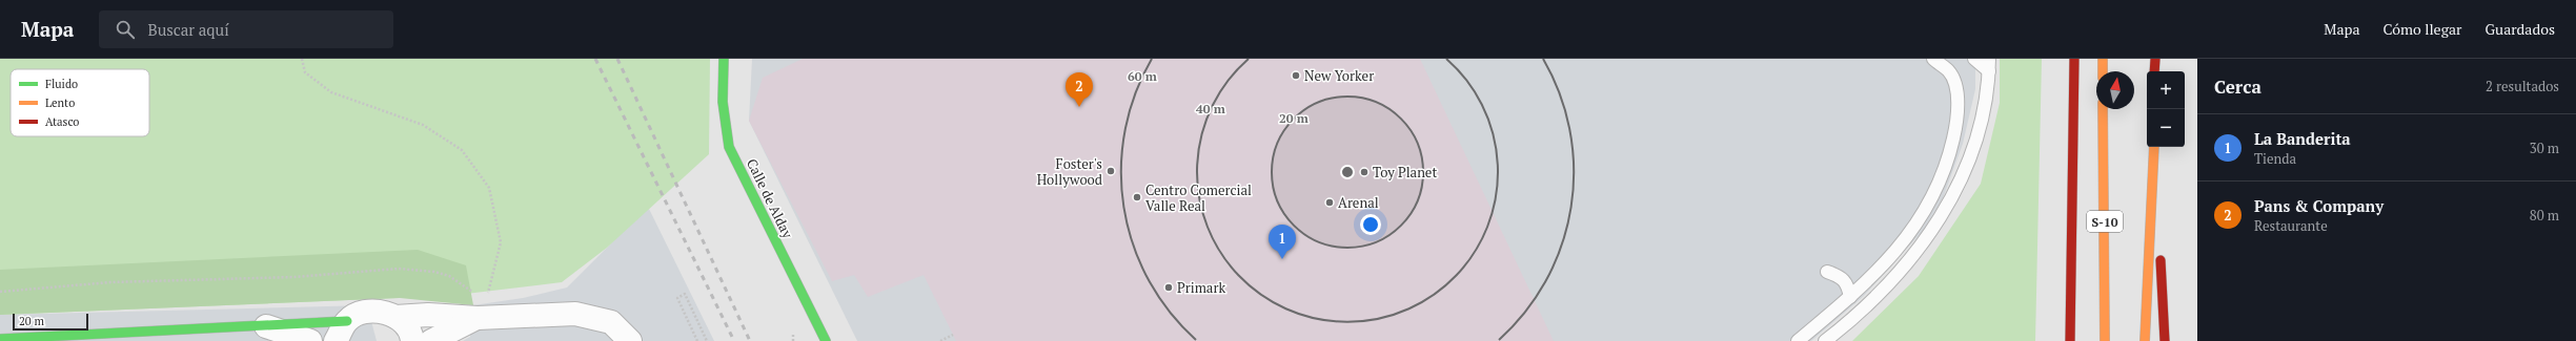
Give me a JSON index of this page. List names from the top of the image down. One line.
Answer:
{"streets":{"main road":["Calle de Alday","S-10"]},"places":["New Yorker","Foster's Hollywood","Toy Planet","Centro Comercial Valle Real","Arenal","Primark"],"legend":["Fluido","Lento","Atasco"],"scale_bar":"20 m","north":"top","page":{"header":"Mapa","search":"Buscar aquí","nav":["Mapa","Cómo llegar","Guardados"],"heading":["Cerca","2 resultados"],"map_buttons":["+","−"],"pins":["2","1"],"list":[{"mark":"1","name":"La Banderita","note":"Tienda","value":"30 m"},{"mark":"2","name":"Pans & Company","note":"Restaurante","value":"80 m"}],"scale":"20 m"},"rings":["60 m","40 m","20 m"]}
